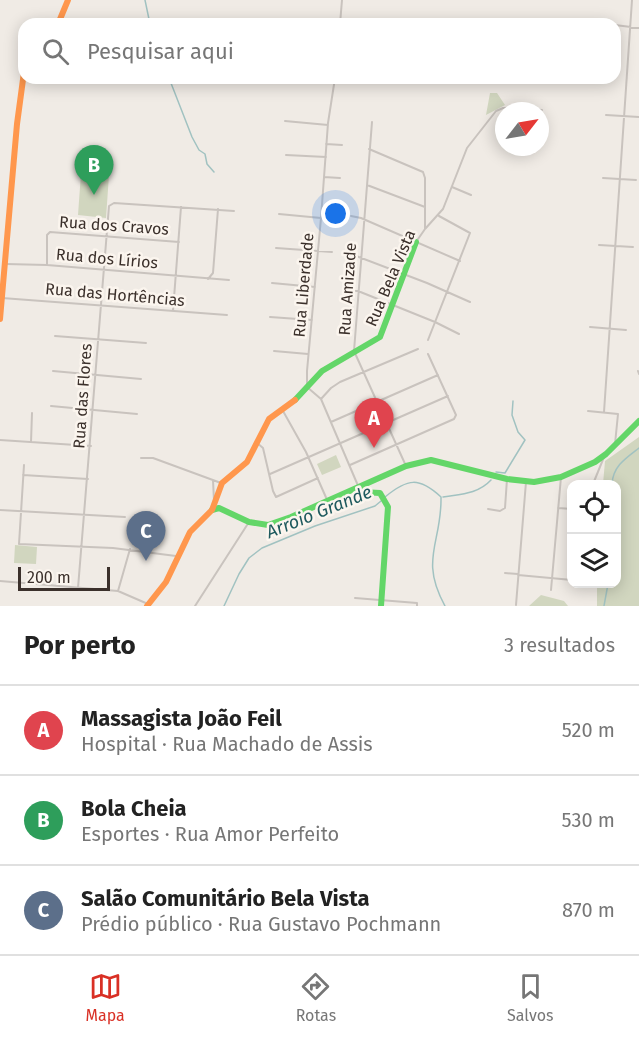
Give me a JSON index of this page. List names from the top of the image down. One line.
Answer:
{"streets":{"main road":["Rua Bela Vista"],"street":["Rua dos Cravos","Rua dos Lírios","Rua Liberdade","Rua Amizade","Rua das Hortências","Rua das Flores"]},"crossings":[["Rua dos Cravos","Rua dos Lírios"],["Rua dos Cravos","Rua das Flores"],["Rua dos Lírios","Rua das Flores"],["Rua Bela Vista","Rua Liberdade"],["Rua Bela Vista","Rua Amizade"],["Rua das Hortências","Rua das Flores"]],"water":["Arroio Grande"],"scale_bar":"200 m","north":"top right","page":{"search":"Pesquisar aqui","pins":["B","A","C"],"scale":"200 m","heading":["Por perto","3 resultados"],"list":[{"mark":"A","name":"Massagista João Feil","note":"Hospital · Rua Machado de Assis","value":"520 m"},{"mark":"B","name":"Bola Cheia","note":"Esportes · Rua Amor Perfeito","value":"530 m"},{"mark":"C","name":"Salão Comunitário Bela Vista","note":"Prédio público · Rua Gustavo Pochmann","value":"870 m"}],"nav":["Mapa","Rotas","Salvos"]}}
